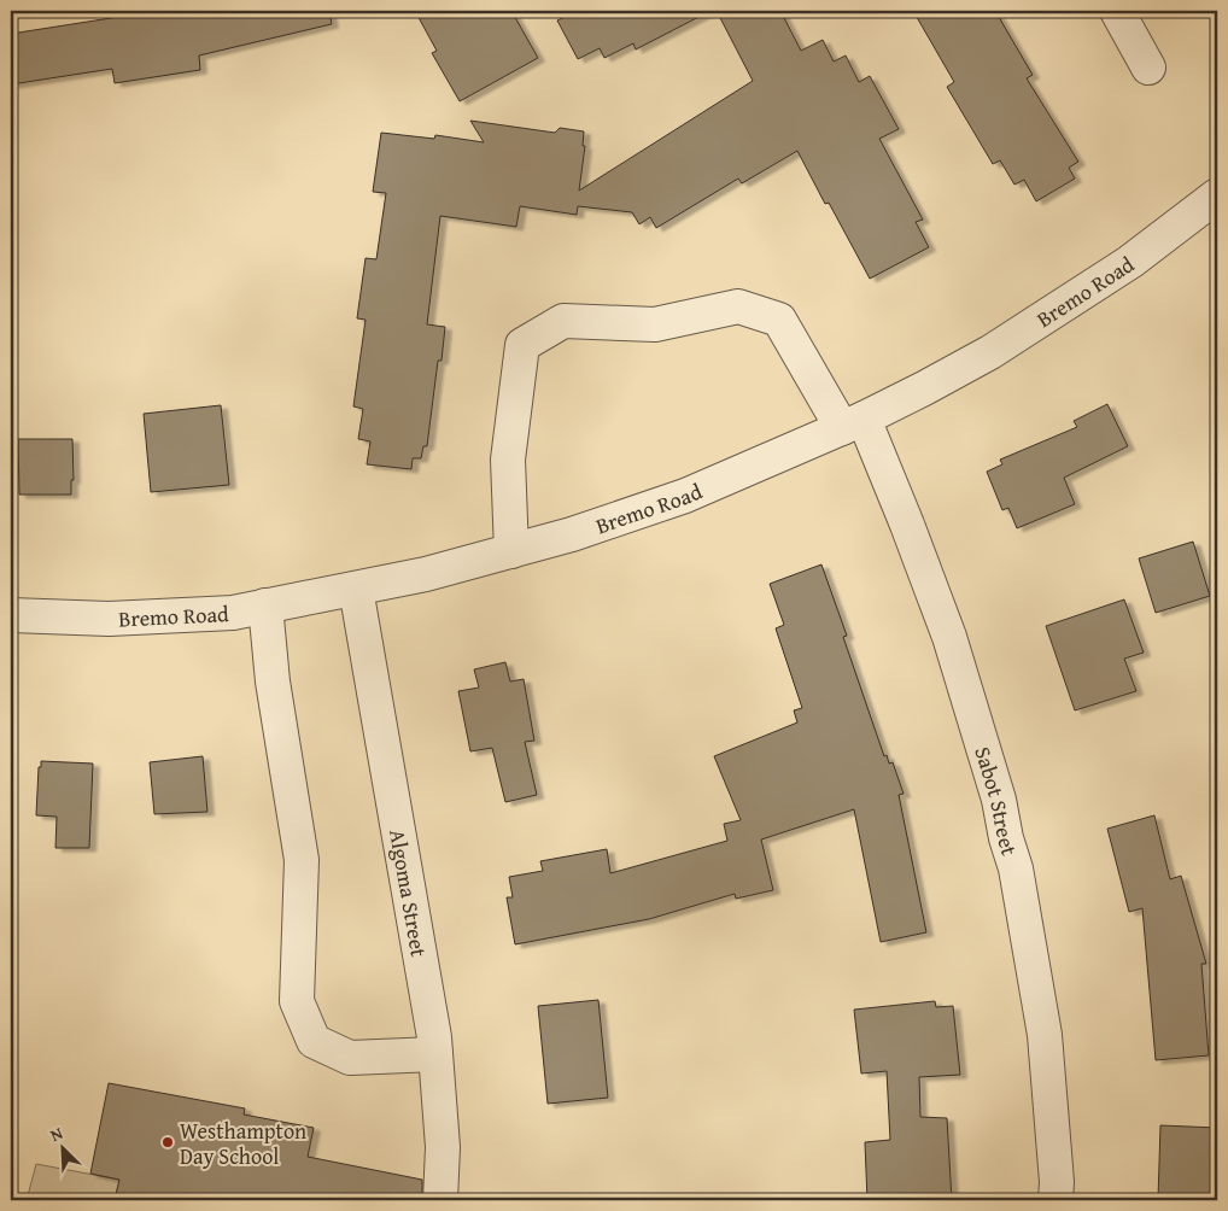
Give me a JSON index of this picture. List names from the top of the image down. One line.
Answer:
{"streets":{"street":["Bremo Road","Sabot Street","Algoma Street"]},"crossings":[["Bremo Road","Sabot Street"],["Bremo Road","Algoma Street"]],"places":["Westhampton Day School"],"north":"top left"}
